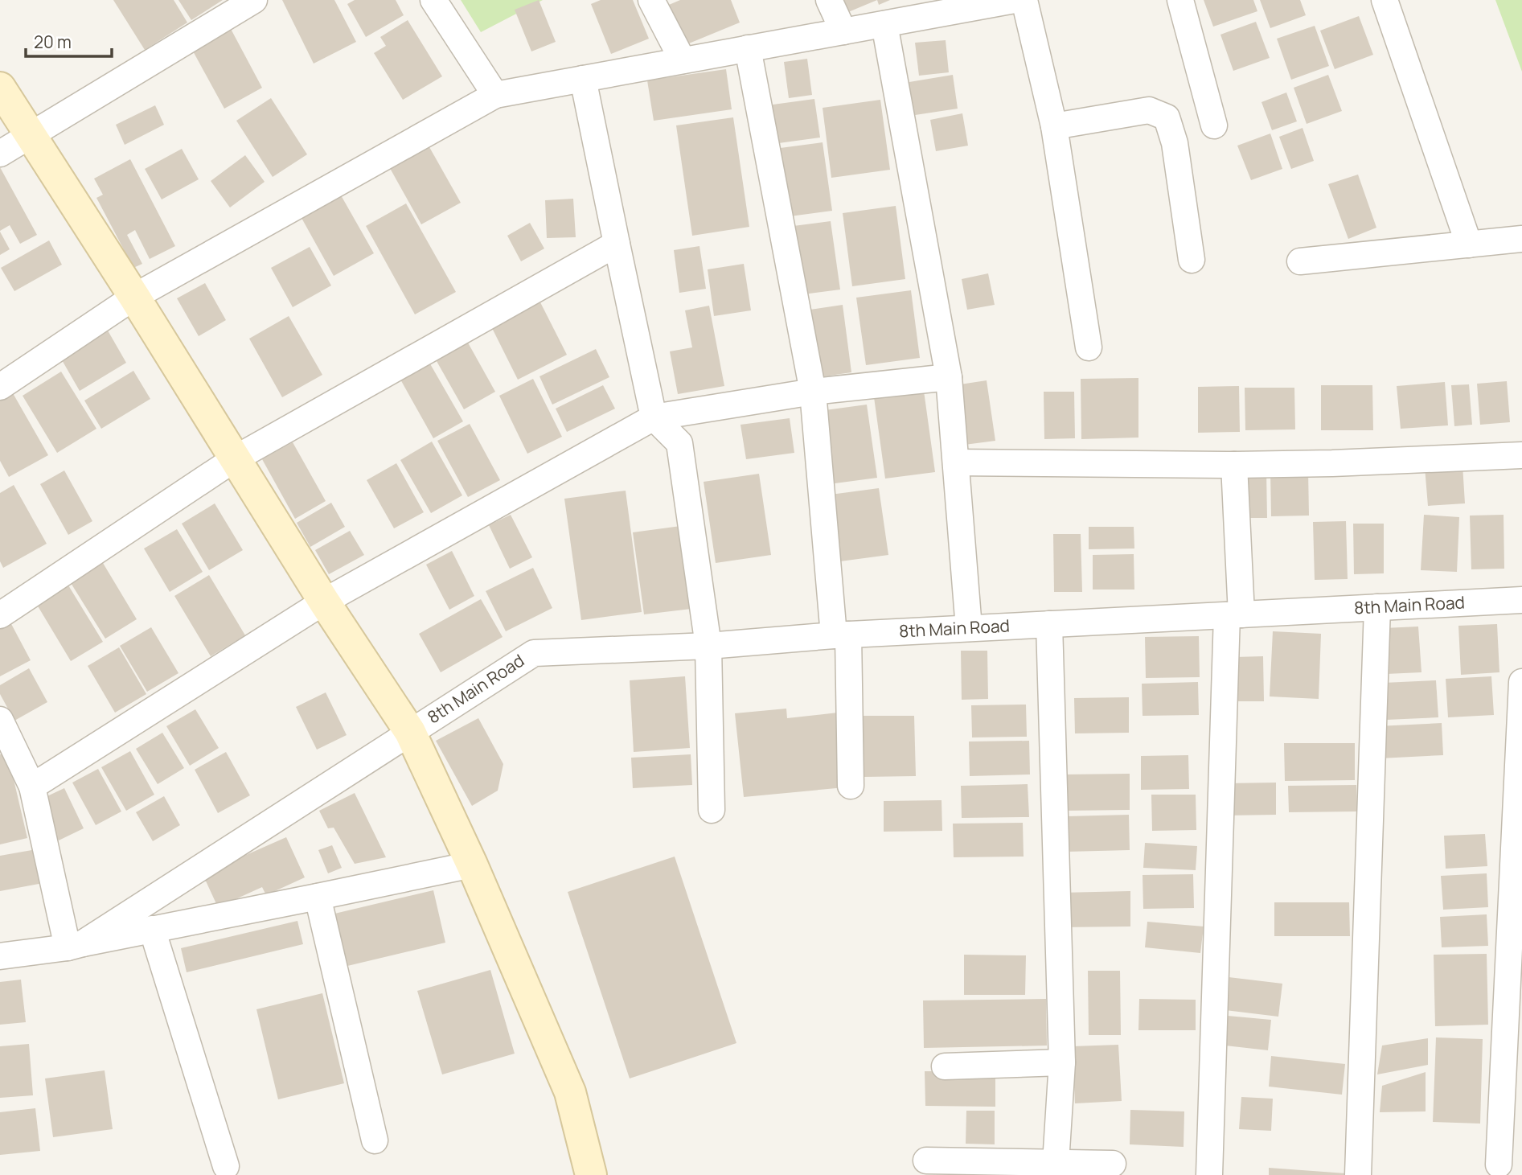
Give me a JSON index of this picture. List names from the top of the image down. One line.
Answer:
{"streets":{"street":["8th Main Road"]},"scale_bar":"20 m"}
